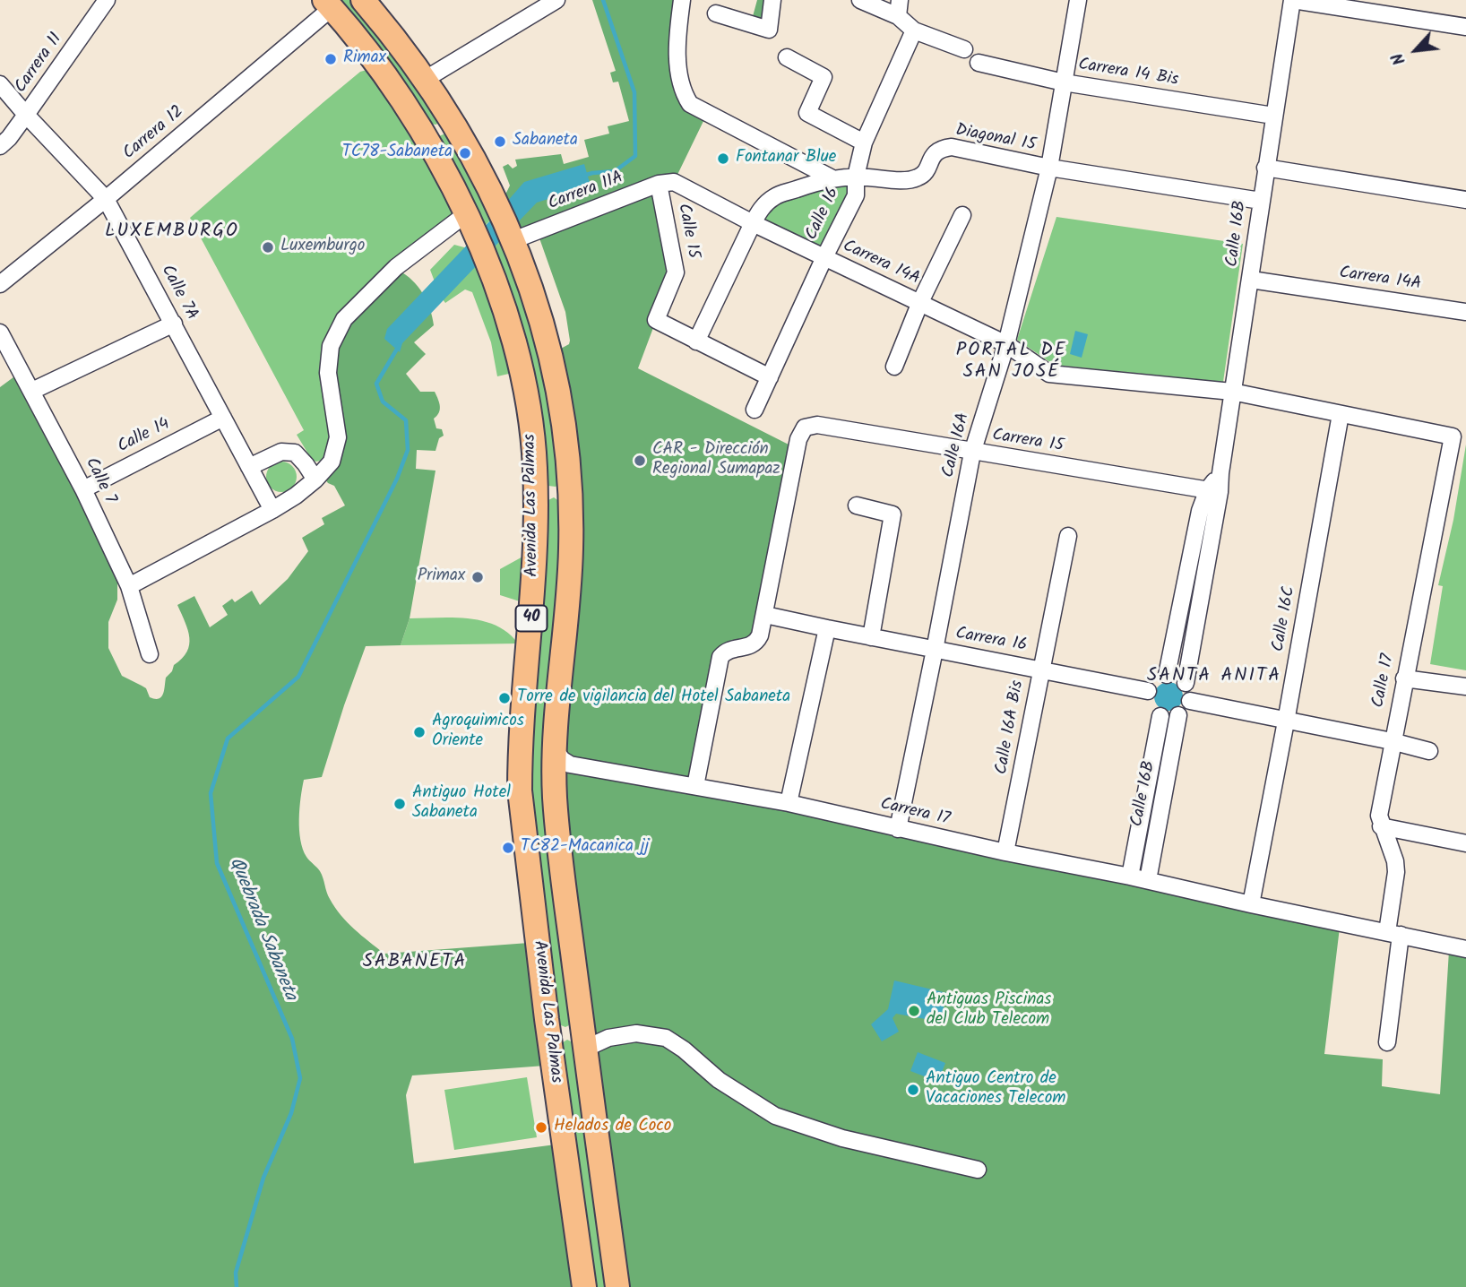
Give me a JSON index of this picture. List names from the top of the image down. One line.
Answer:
{"streets":{"main road":["Avenida Las Palmas","40"],"street":["Carrera 11","Carrera 14 Bis","Carrera 12","Diagonal 15","Carrera 11A","Calle 16","Calle 15","Calle 16B","Carrera 14A","Calle 7A","Calle 14","Carrera 15","Calle 16A","Calle 7","Calle 16C","Carrera 16","Calle 17","Calle 16A Bis","Carrera 17"]},"crossings":[["Carrera 11","Calle 7A"],["Carrera 14 Bis","Calle 16B"],["Carrera 14 Bis","Calle 16A"],["Carrera 12","Calle 7A"],["Carrera 12","Avenida Las Palmas"],["Diagonal 15","Calle 16"],["Diagonal 15","Calle 15"],["Diagonal 15","Calle 16B"],["Diagonal 15","Carrera 14A"],["Diagonal 15","Calle 16A"],["Carrera 11A","Calle 15"],["Carrera 11A","Carrera 14A"],["Carrera 11A","Avenida Las Palmas"],["Calle 16","Carrera 14A"],["Calle 15","Carrera 14A"],["Calle 16B","Carrera 14A"],["Calle 16B","Carrera 15"],["Calle 16B","Carrera 16"],["Calle 16B","Carrera 17"],["Carrera 14A","Calle 16A"],["Carrera 14A","Calle 16C"],["Carrera 14A","Calle 17"],["Calle 7A","Calle 14"],["Calle 14","Calle 7"],["Carrera 15","Calle 16A"],["Carrera 15","Carrera 16"],["Calle 16A","Carrera 16"],["Calle 16A","Carrera 17"],["Avenida Las Palmas","Carrera 17"],["Calle 16C","Carrera 17"],["Carrera 16","Calle 16A Bis"],["Calle 17","Carrera 17"],["Calle 16A Bis","Carrera 17"]],"districts":["LUXEMBURGO","PORTAL DE SAN JOSÉ","SANTA ANITA","SABANETA"],"water":["Quebrada Sabaneta"],"places":["Rimax","Sabaneta","TC78-Sabaneta","Fontanar Blue","Luxemburgo","CAR - Dirección Regional Sumapaz","Primax","Torre de vigilancia del Hotel Sabaneta","Agroquimicos Oriente","Antiguo Hotel Sabaneta","TC82-Macanica jj","Antiguas Piscinas del Club Telecom","Antiguo Centro de Vacaciones Telecom","Helados de Coco"],"north":"bottom left"}
